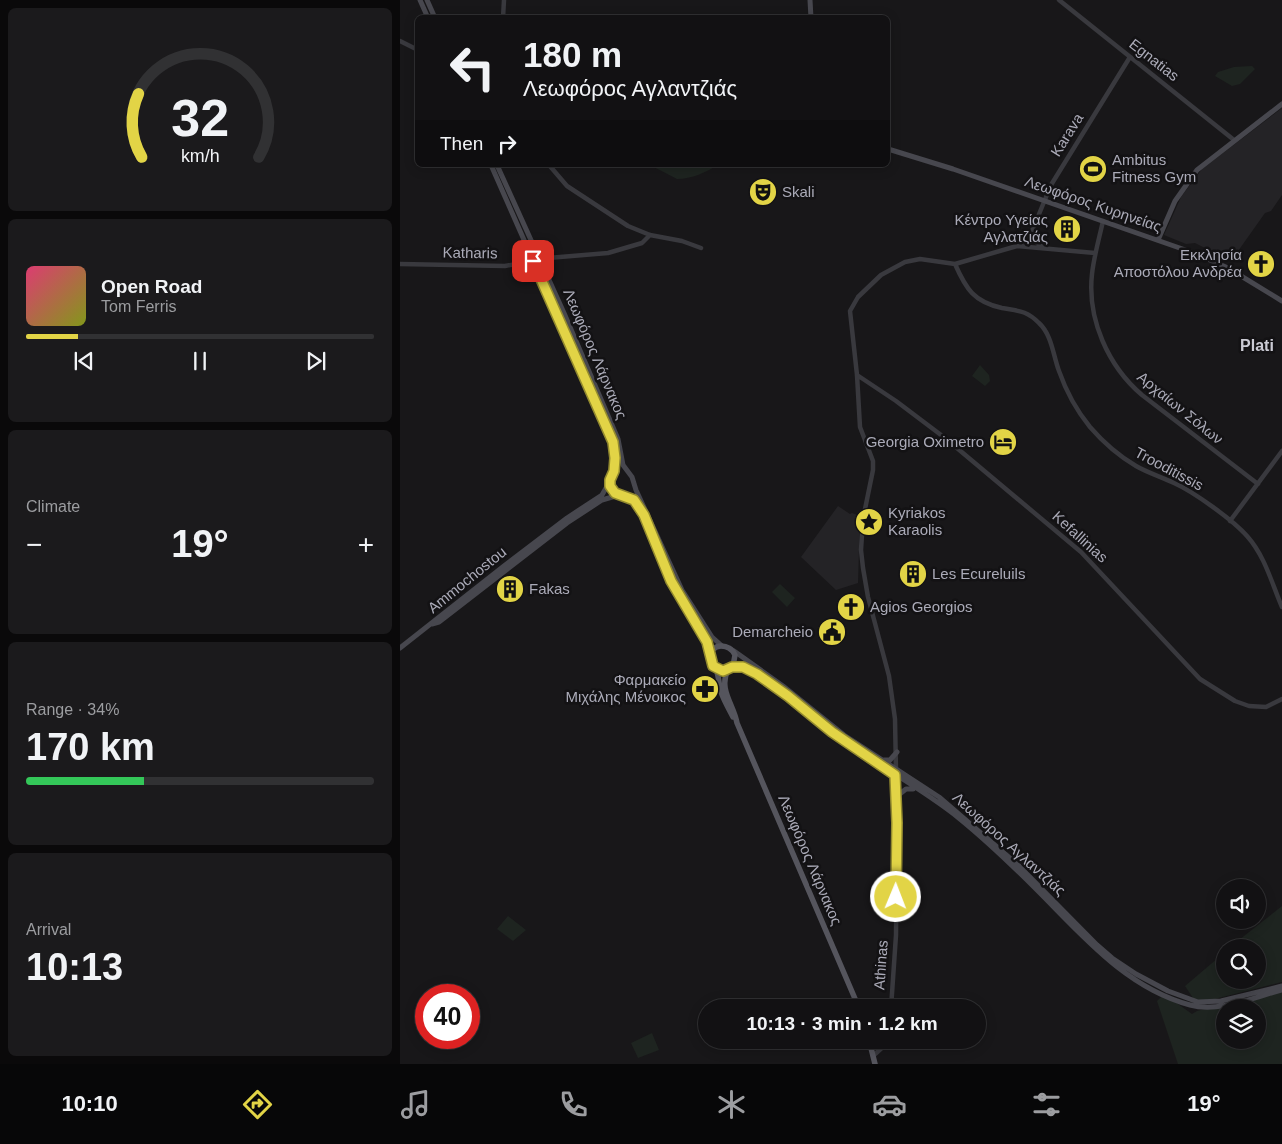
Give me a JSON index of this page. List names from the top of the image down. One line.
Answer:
{"streets":{"main road":["Λεωφόρος Κυρηνείας","Λεωφόρος Λάρνακος","Ammochostou","Λεωφόρος Αγλαντζιάς"],"street":["Egnatias","Karava","Katharis","Αρχαίων Σόλων","Trooditissis","Kefallinias","Athinas"]},"crossings":[["Egnatias","Karava"],["Karava","Λεωφόρος Κυρηνείας"],["Λεωφόρος Κυρηνείας","Αρχαίων Σόλων"],["Katharis","Λεωφόρος Λάρνακος"],["Λεωφόρος Λάρνακος","Ammochostou"],["Λεωφόρος Λάρνακος","Λεωφόρος Αγλαντζιάς"],["Trooditissis","Athinas"],["Kefallinias","Athinas"],["Λεωφόρος Αγλαντζιάς","Athinas"]],"districts":["Plati"],"places":{"sports":["Ambitus Fitness Gym"],"theatre":["Skali"],"building":["Κέντρο Υγείας Αγλατζιάς","Les Ecureluils","Fakas"],"church":["Εκκλησία Αποστόλου Ανδρέα","Agios Georgios"],"hotel":["Georgia Oximetro"],"place":["Kyriakos Karaolis"],"public building":["Demarcheio"],"pharmacy":["Φαρμακείο Μιχάλης Μένοικος"]},"page":{"turn":["180 m","Λεωφόρος Αγλαντζιάς"],"then":"Then","song":["Open Road","Tom Ferris"],"tile":["Climate",["Range · 34%","170 km"],["Arrival","10:13"]],"heat":["−","19°","+"],"limit":"40","trip":"10:13 · 3 min · 1.2 km","tabs":["10:10","19°"],"gauge":["32","km/h"]}}
